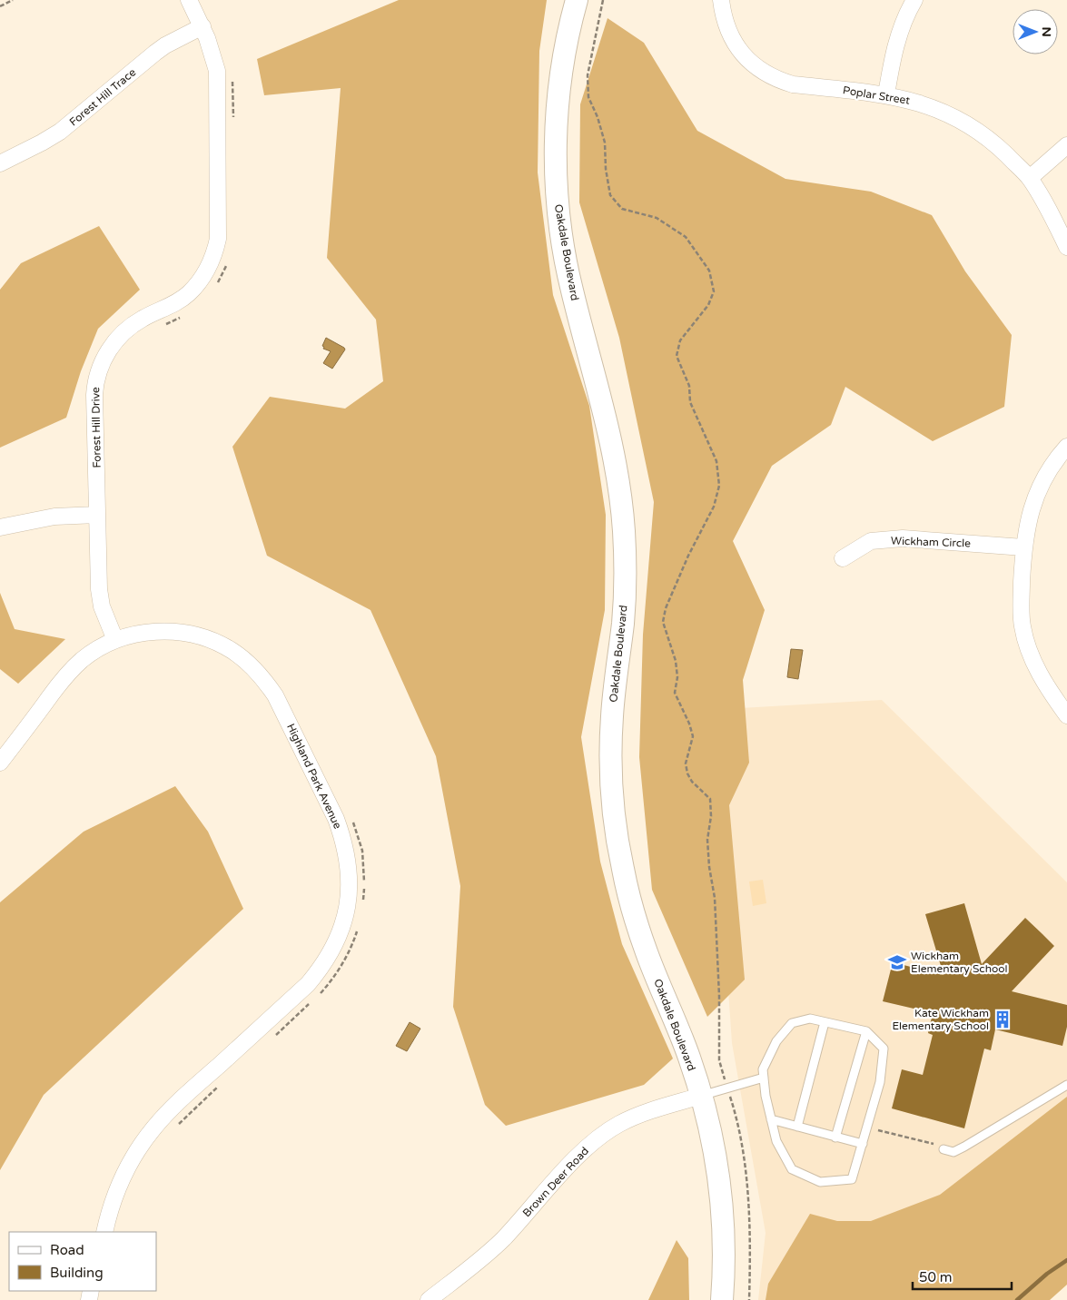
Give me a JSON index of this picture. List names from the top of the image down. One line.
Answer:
{"streets":{"main road":["Oakdale Boulevard"],"street":["Poplar Street","Forest Hill Trace","Forest Hill Drive","Wickham Circle","Highland Park Avenue","Brown Deer Road"]},"crossings":[["Forest Hill Trace","Forest Hill Drive"],["Oakdale Boulevard","Brown Deer Road"],["Forest Hill Drive","Highland Park Avenue"]],"places":{"school or university":["Wickham Elementary School"],"building":["Kate Wickham Elementary School"]},"legend":["Road","Building"],"scale_bar":"50 m","north":"right"}
